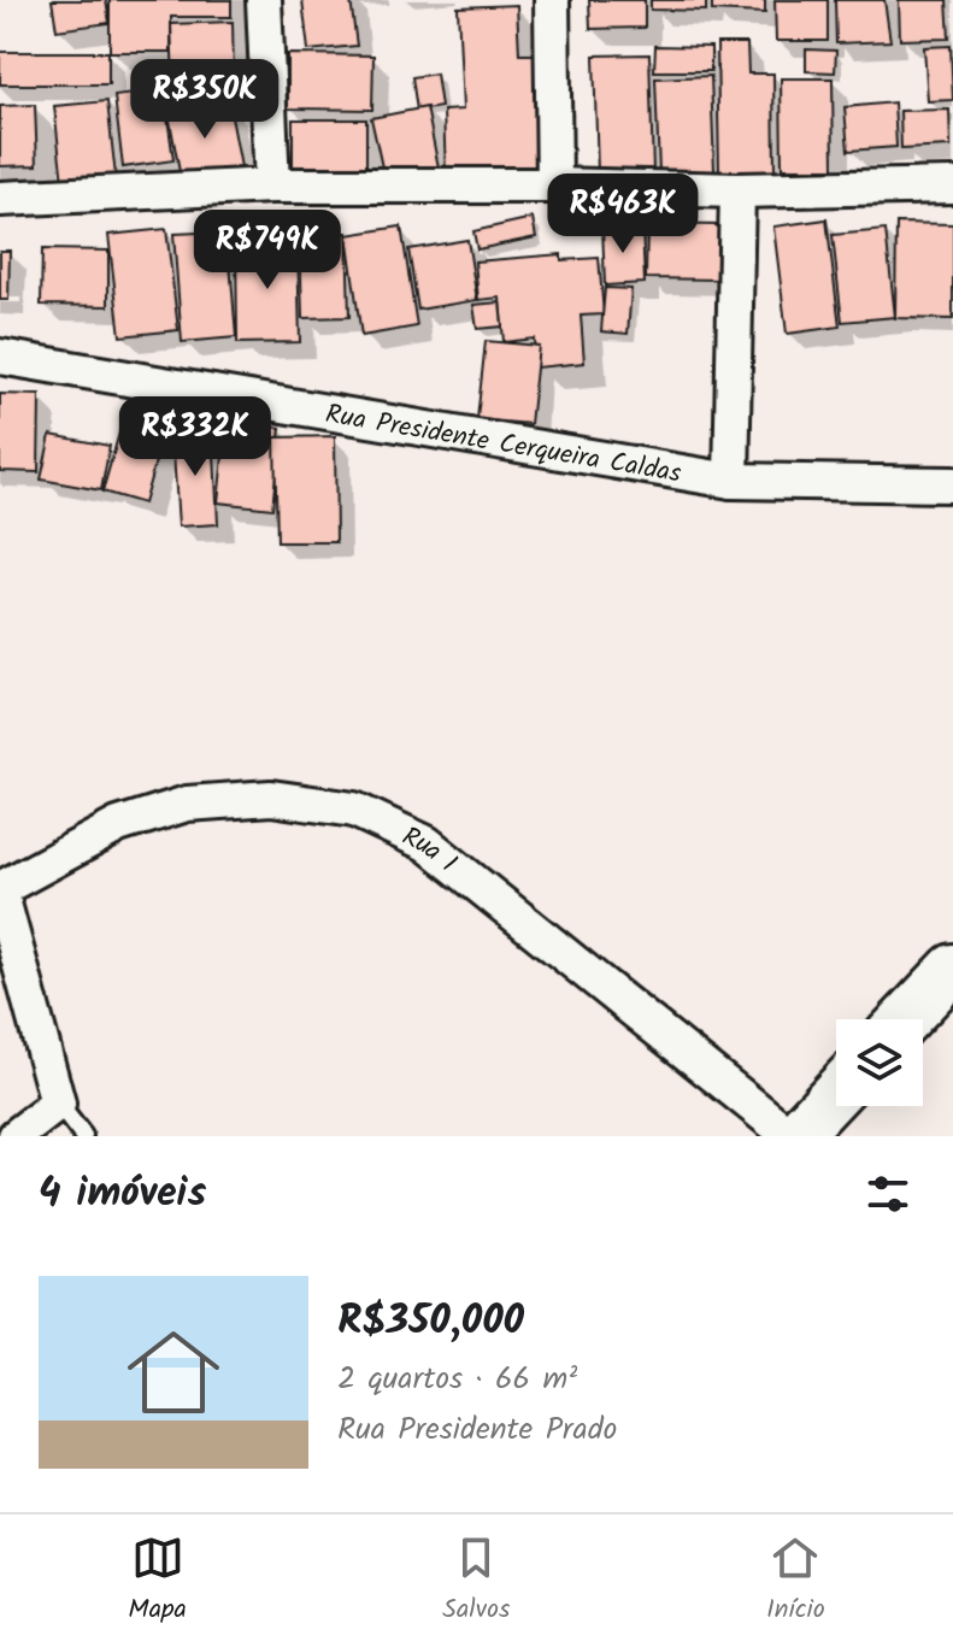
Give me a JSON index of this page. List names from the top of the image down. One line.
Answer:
{"streets":{"street":["Rua Presidente Cerqueira Caldas","Rua 1"]},"page":{"price":["R$350K","R$463K","R$749K","R$332K"],"heading":"4 imóveis","list":[{"name":"R$350,000","note":"2 quartos · 66 m² · Rua Presidente Prado"}],"tabs":["Mapa","Salvos","Início"]}}
